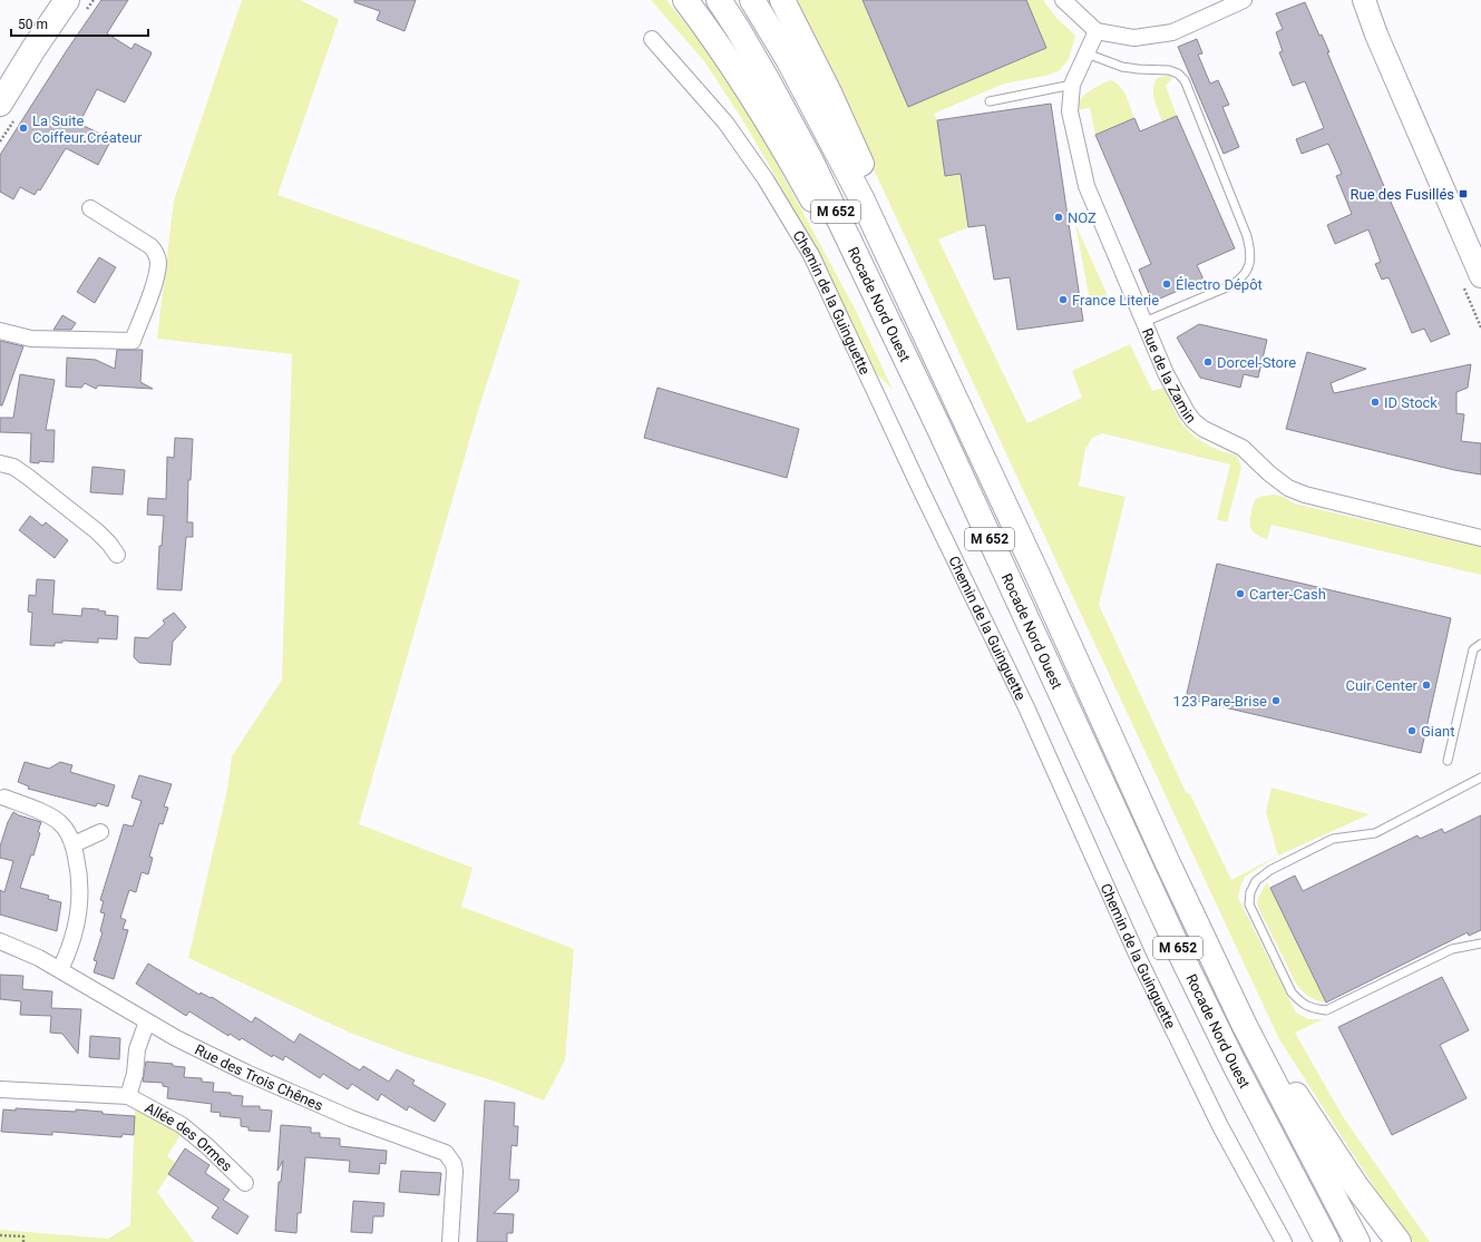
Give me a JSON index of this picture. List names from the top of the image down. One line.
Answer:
{"streets":{"main road":["M 652","Rocade Nord Ouest"],"street":["Chemin de la Guinguette","Rue de la Zamin","Rue des Trois Chênes","Allée des Ormes"]},"crossings":[["Rue des Trois Chênes","Allée des Ormes"]],"places":{"other":["La Suite Coiffeur.Créateur","NOZ","Électro Dépôt","France Literie","Dorcel-Store","ID Stock","Carter-Cash","Cuir Center","123 Pare-Brise","Giant"],"transit":["Rue des Fusillés"]},"scale_bar":"50 m"}
